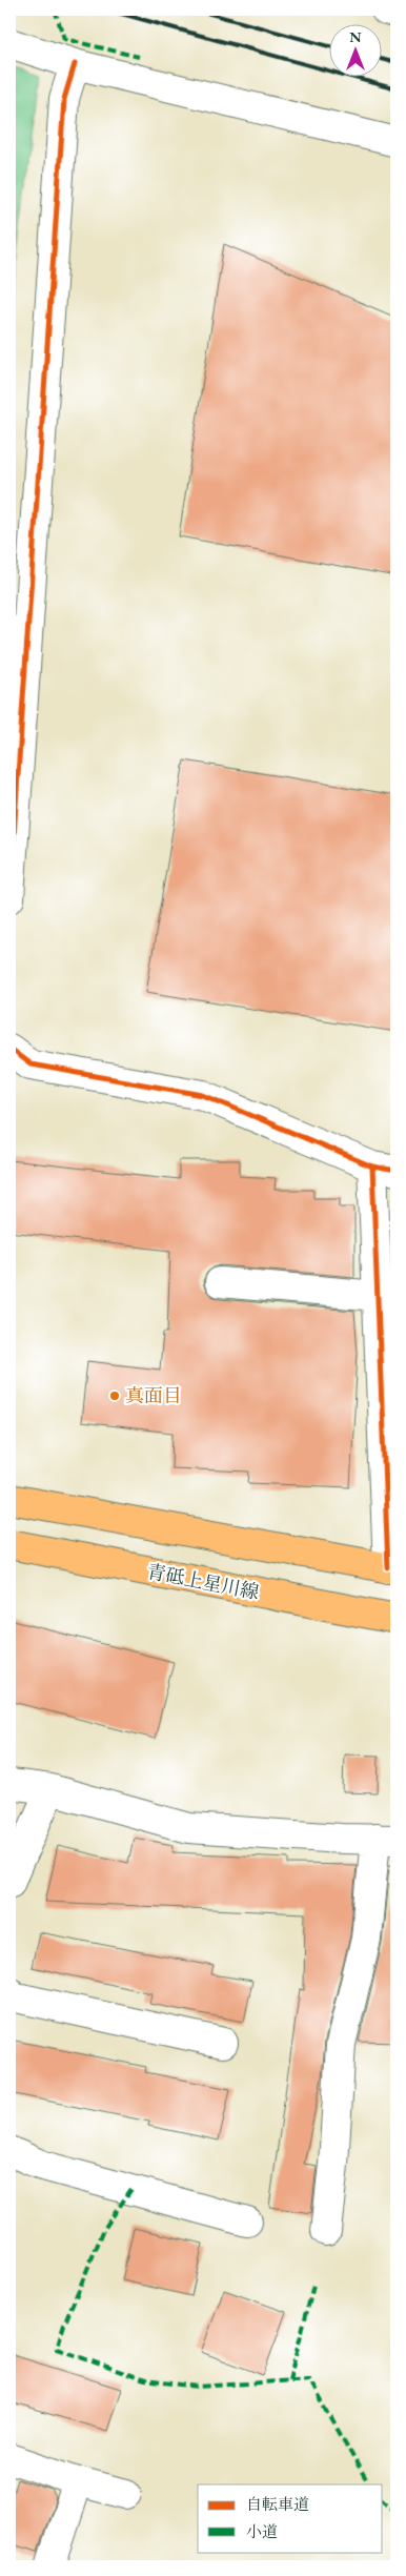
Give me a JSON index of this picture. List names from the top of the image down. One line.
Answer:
{"streets":{"main road":["青砥上星川線"]},"places":["真面目"],"legend":["自転車道","小道"],"north":"top"}
